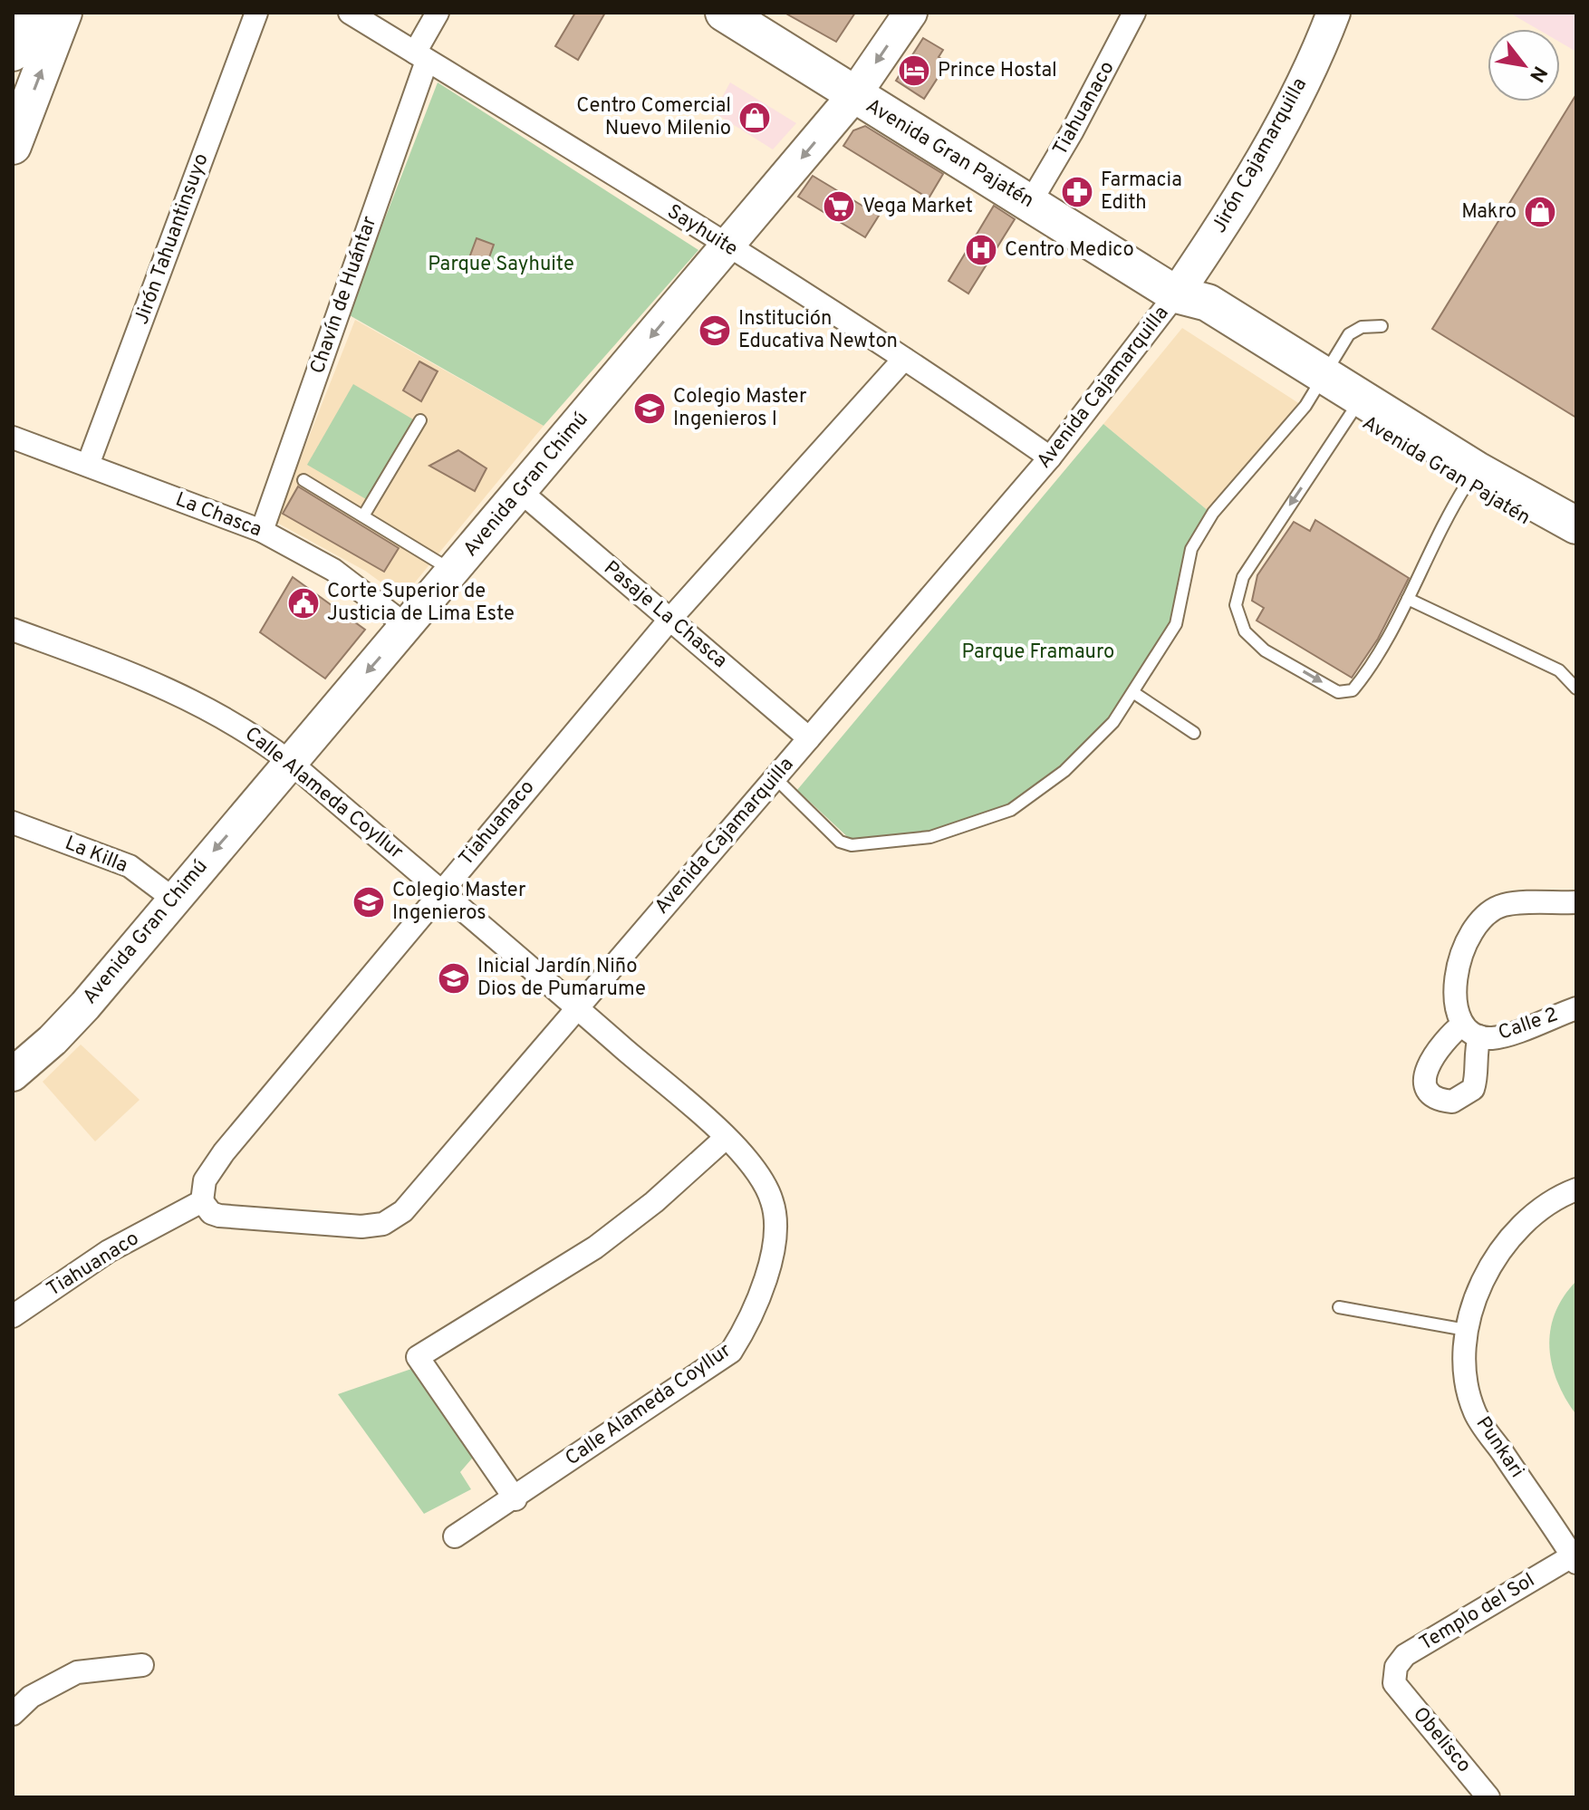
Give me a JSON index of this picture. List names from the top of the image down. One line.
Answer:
{"streets":{"main road":["Avenida Gran Pajatén"],"street":["Tiahuanaco","Jirón Cajamarquilla","Sayhuite","Jirón Tahuantinsuyo","Chavín de Huántar","Avenida Cajamarquilla","Avenida Gran Chimú","La Chasca","Pasaje La Chasca","Calle Alameda Coyllur","La Killa","Calle 2","Punkari","Templo del Sol","Obelisco"]},"crossings":[["Tiahuanaco","Avenida Gran Pajatén"],["Tiahuanaco","Sayhuite"],["Tiahuanaco","Avenida Cajamarquilla"],["Tiahuanaco","Pasaje La Chasca"],["Tiahuanaco","Calle Alameda Coyllur"],["Avenida Gran Pajatén","Jirón Cajamarquilla"],["Avenida Gran Pajatén","Avenida Cajamarquilla"],["Avenida Gran Pajatén","Avenida Gran Chimú"],["Jirón Cajamarquilla","Avenida Cajamarquilla"],["Sayhuite","Chavín de Huántar"],["Sayhuite","Avenida Cajamarquilla"],["Sayhuite","Avenida Gran Chimú"],["Jirón Tahuantinsuyo","La Chasca"],["Chavín de Huántar","La Chasca"],["Avenida Cajamarquilla","Pasaje La Chasca"],["Avenida Cajamarquilla","Calle Alameda Coyllur"],["Avenida Gran Chimú","La Chasca"],["Avenida Gran Chimú","Pasaje La Chasca"],["Avenida Gran Chimú","Calle Alameda Coyllur"],["Avenida Gran Chimú","La Killa"],["Punkari","Templo del Sol"],["Templo del Sol","Obelisco"]],"one_way":["Avenida Gran Chimú"],"parks":["Parque Sayhuite","Parque Framauro"],"places":{"hotel":["Prince Hostal"],"shop":["Centro Comercial Nuevo Milenio","Makro"],"pharmacy":["Farmacia Edith"],"supermarket":["Vega Market"],"hospital":["Centro Medico"],"school or university":["Institución Educativa Newton","Colegio Master Ingenieros I","Colegio Master Ingenieros","Inicial Jardín Niño Dios de Pumarume"],"public building":["Corte Superior de Justicia de Lima Este"]},"north":"bottom right"}
